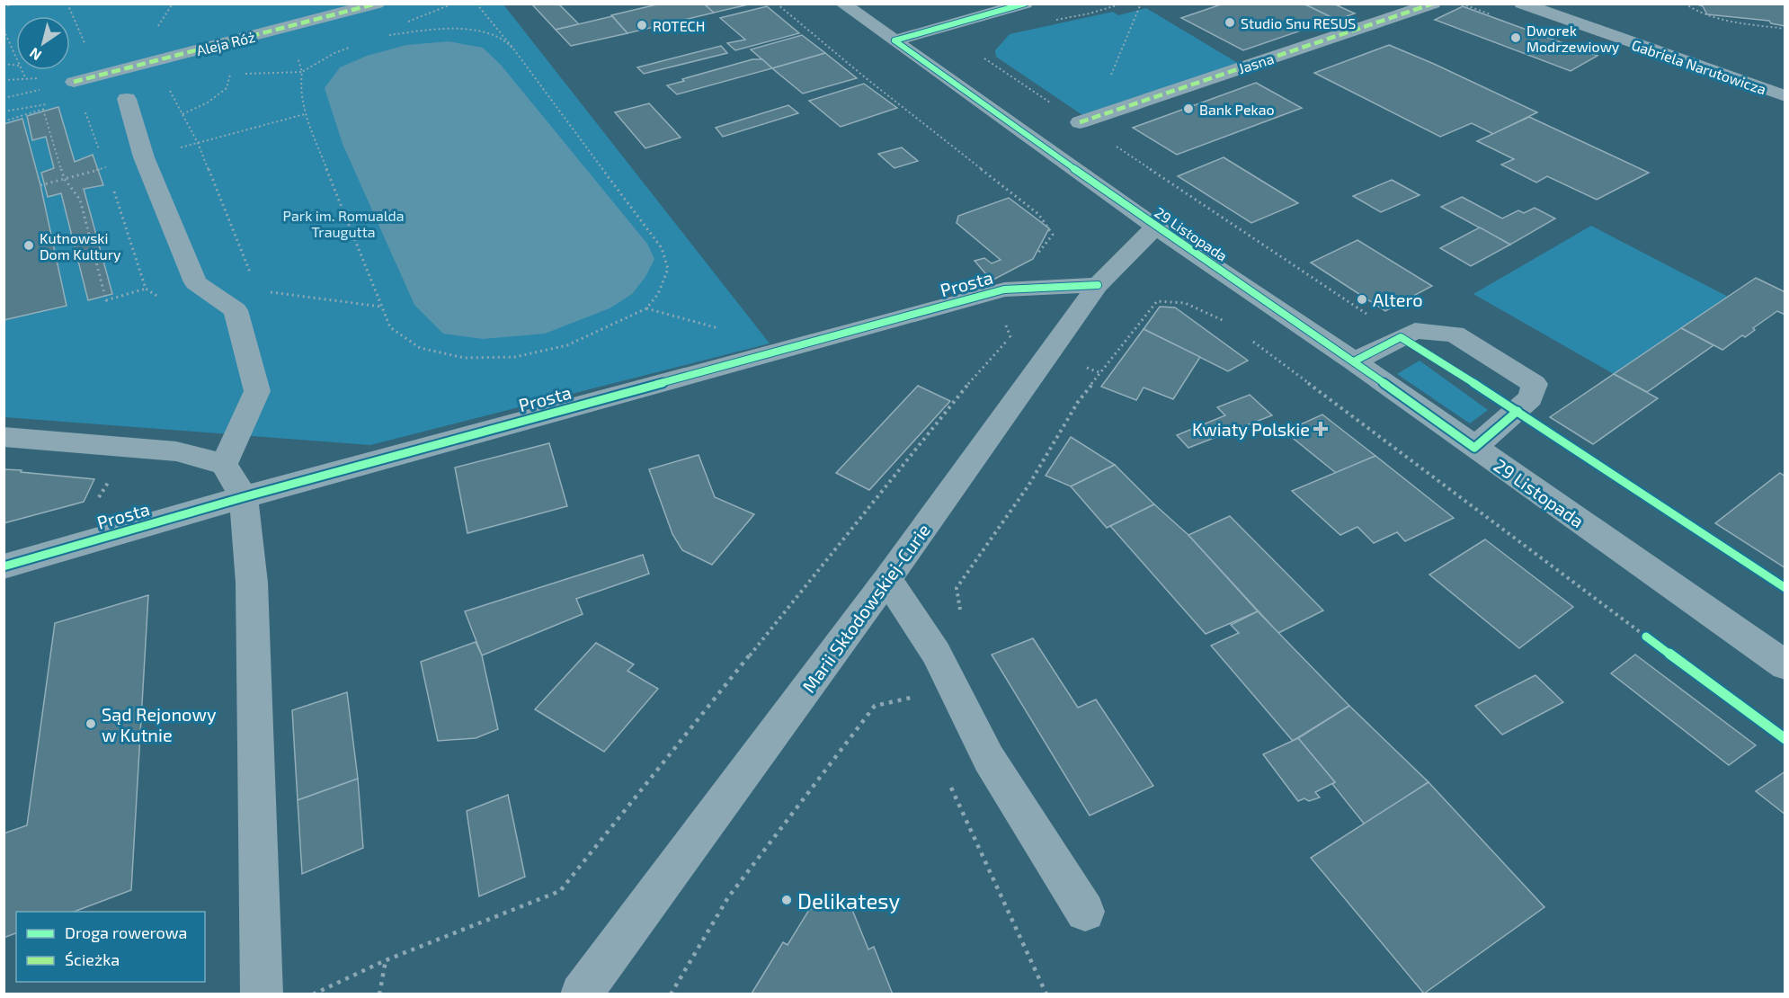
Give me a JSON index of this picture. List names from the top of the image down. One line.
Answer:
{"streets":{"street":["Aleja Róż","Jasna","Gabriela Narutowicza","29 Listopada","Prosta","Marii Skłodowskiej-Curie"]},"crossings":[["29 Listopada","Marii Skłodowskiej-Curie"],["Prosta","Marii Skłodowskiej-Curie"]],"parks":["Park im. Romualda Traugutta"],"places":{"other":["Studio Snu RESUS","ROTECH","Dworek Modrzewiowy","Bank Pekao","Kutnowski Dom Kultury","Altero","Sąd Rejonowy w Kutnie","Delikatesy"],"health":["Kwiaty Polskie"]},"legend":["Droga rowerowa","Ścieżka"],"north":"bottom left"}
